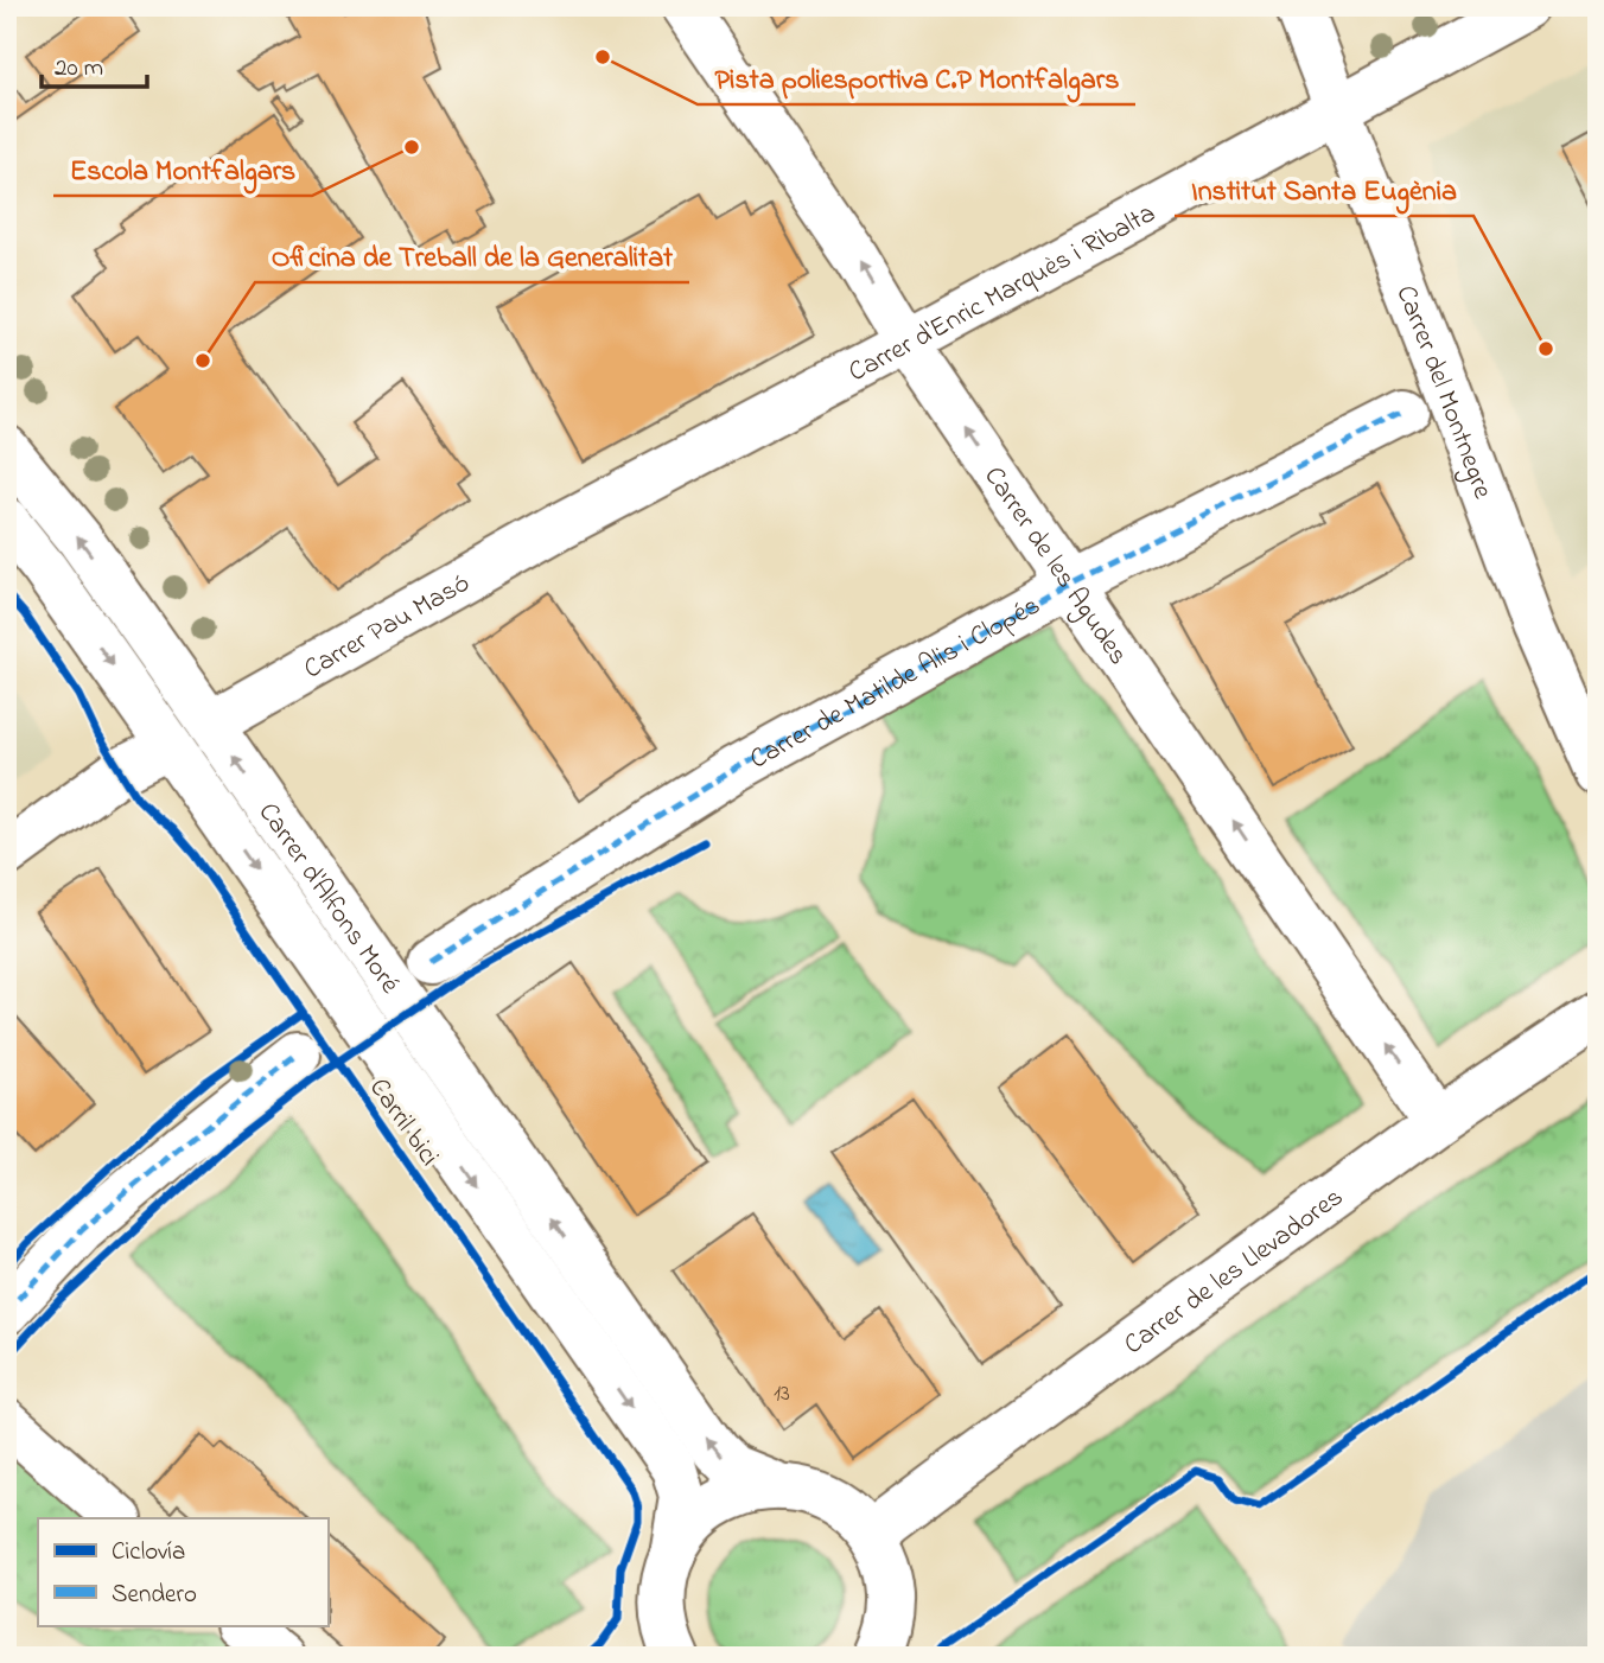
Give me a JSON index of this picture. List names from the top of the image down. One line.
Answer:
{"streets":{"street":["Carrer d'Enric Marquès i Ribalta","Carrer del Montnegre","Carrer de les Agudes","Carrer Pau Masó","Carrer de Matilde Alis i Clopés","Carrer d'Alfons Moré","Carrer de les Llevadores"],"cycle path":["Carril bici"]},"crossings":[["Carrer d'Enric Marquès i Ribalta","Carrer del Montnegre"],["Carrer d'Enric Marquès i Ribalta","Carrer de les Agudes"],["Carrer d'Enric Marquès i Ribalta","Carrer Pau Masó"],["Carrer de les Agudes","Carrer de Matilde Alis i Clopés"],["Carrer de les Agudes","Carrer de les Llevadores"],["Carrer Pau Masó","Carrer d'Alfons Moré"]],"one_way":["Carrer de les Agudes"],"places":["Pista poliesportiva C.P Montfalgars","Escola Montfalgars","Institut Santa Eugènia","Oficina de Treball de la Generalitat"],"house_numbers":["13"],"legend":["Ciclovía","Sendero"],"scale_bar":"20 m"}
